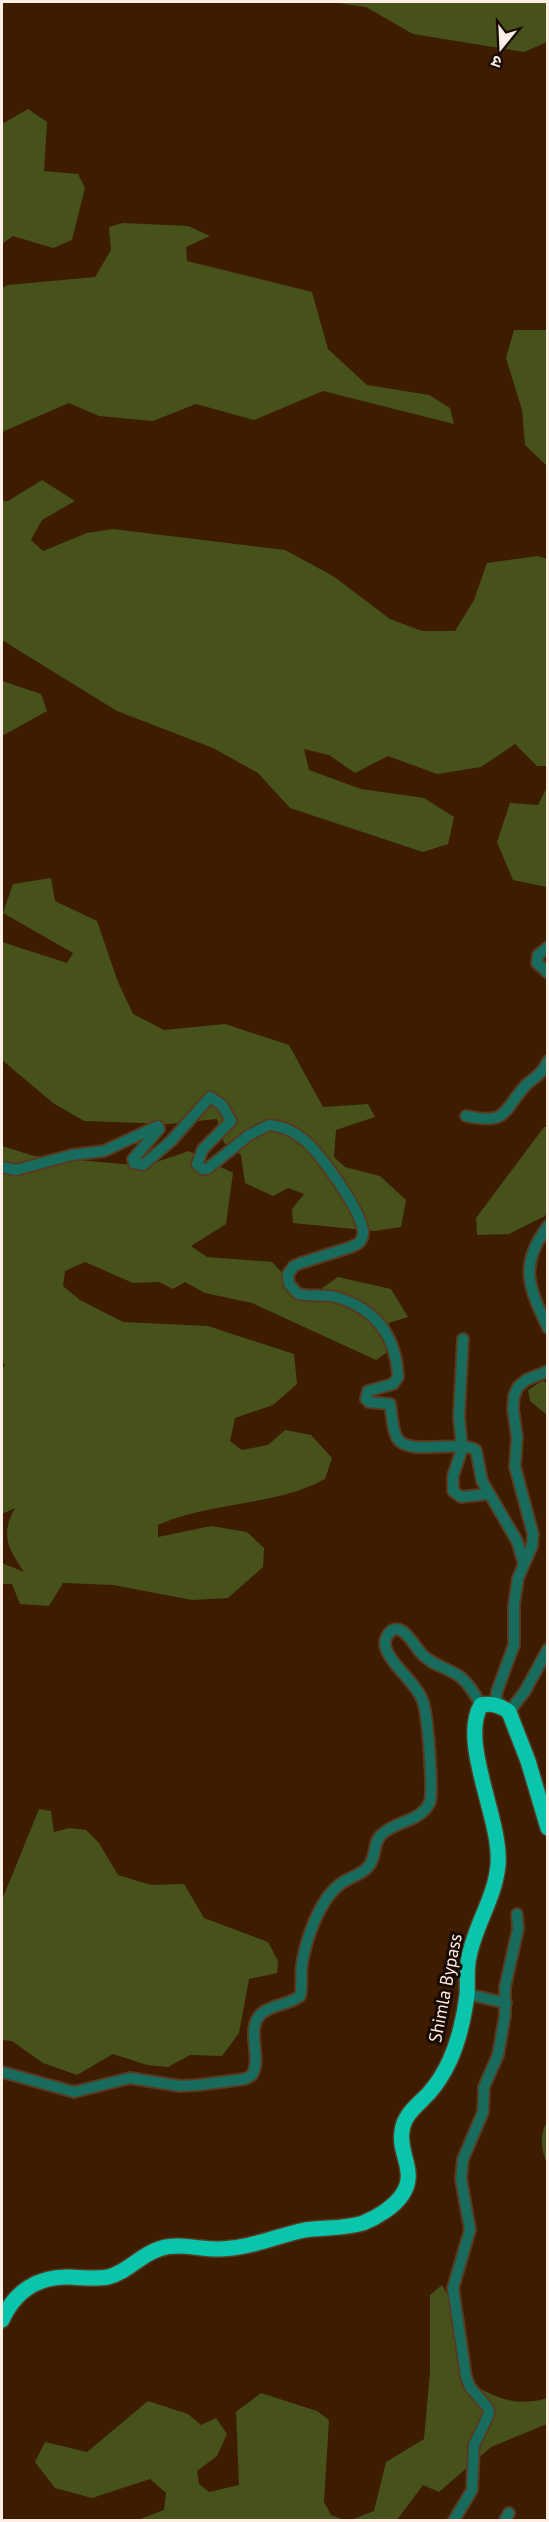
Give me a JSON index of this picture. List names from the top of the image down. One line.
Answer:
{"streets":{"highway":["Shimla Bypass"]},"north":"bottom"}
